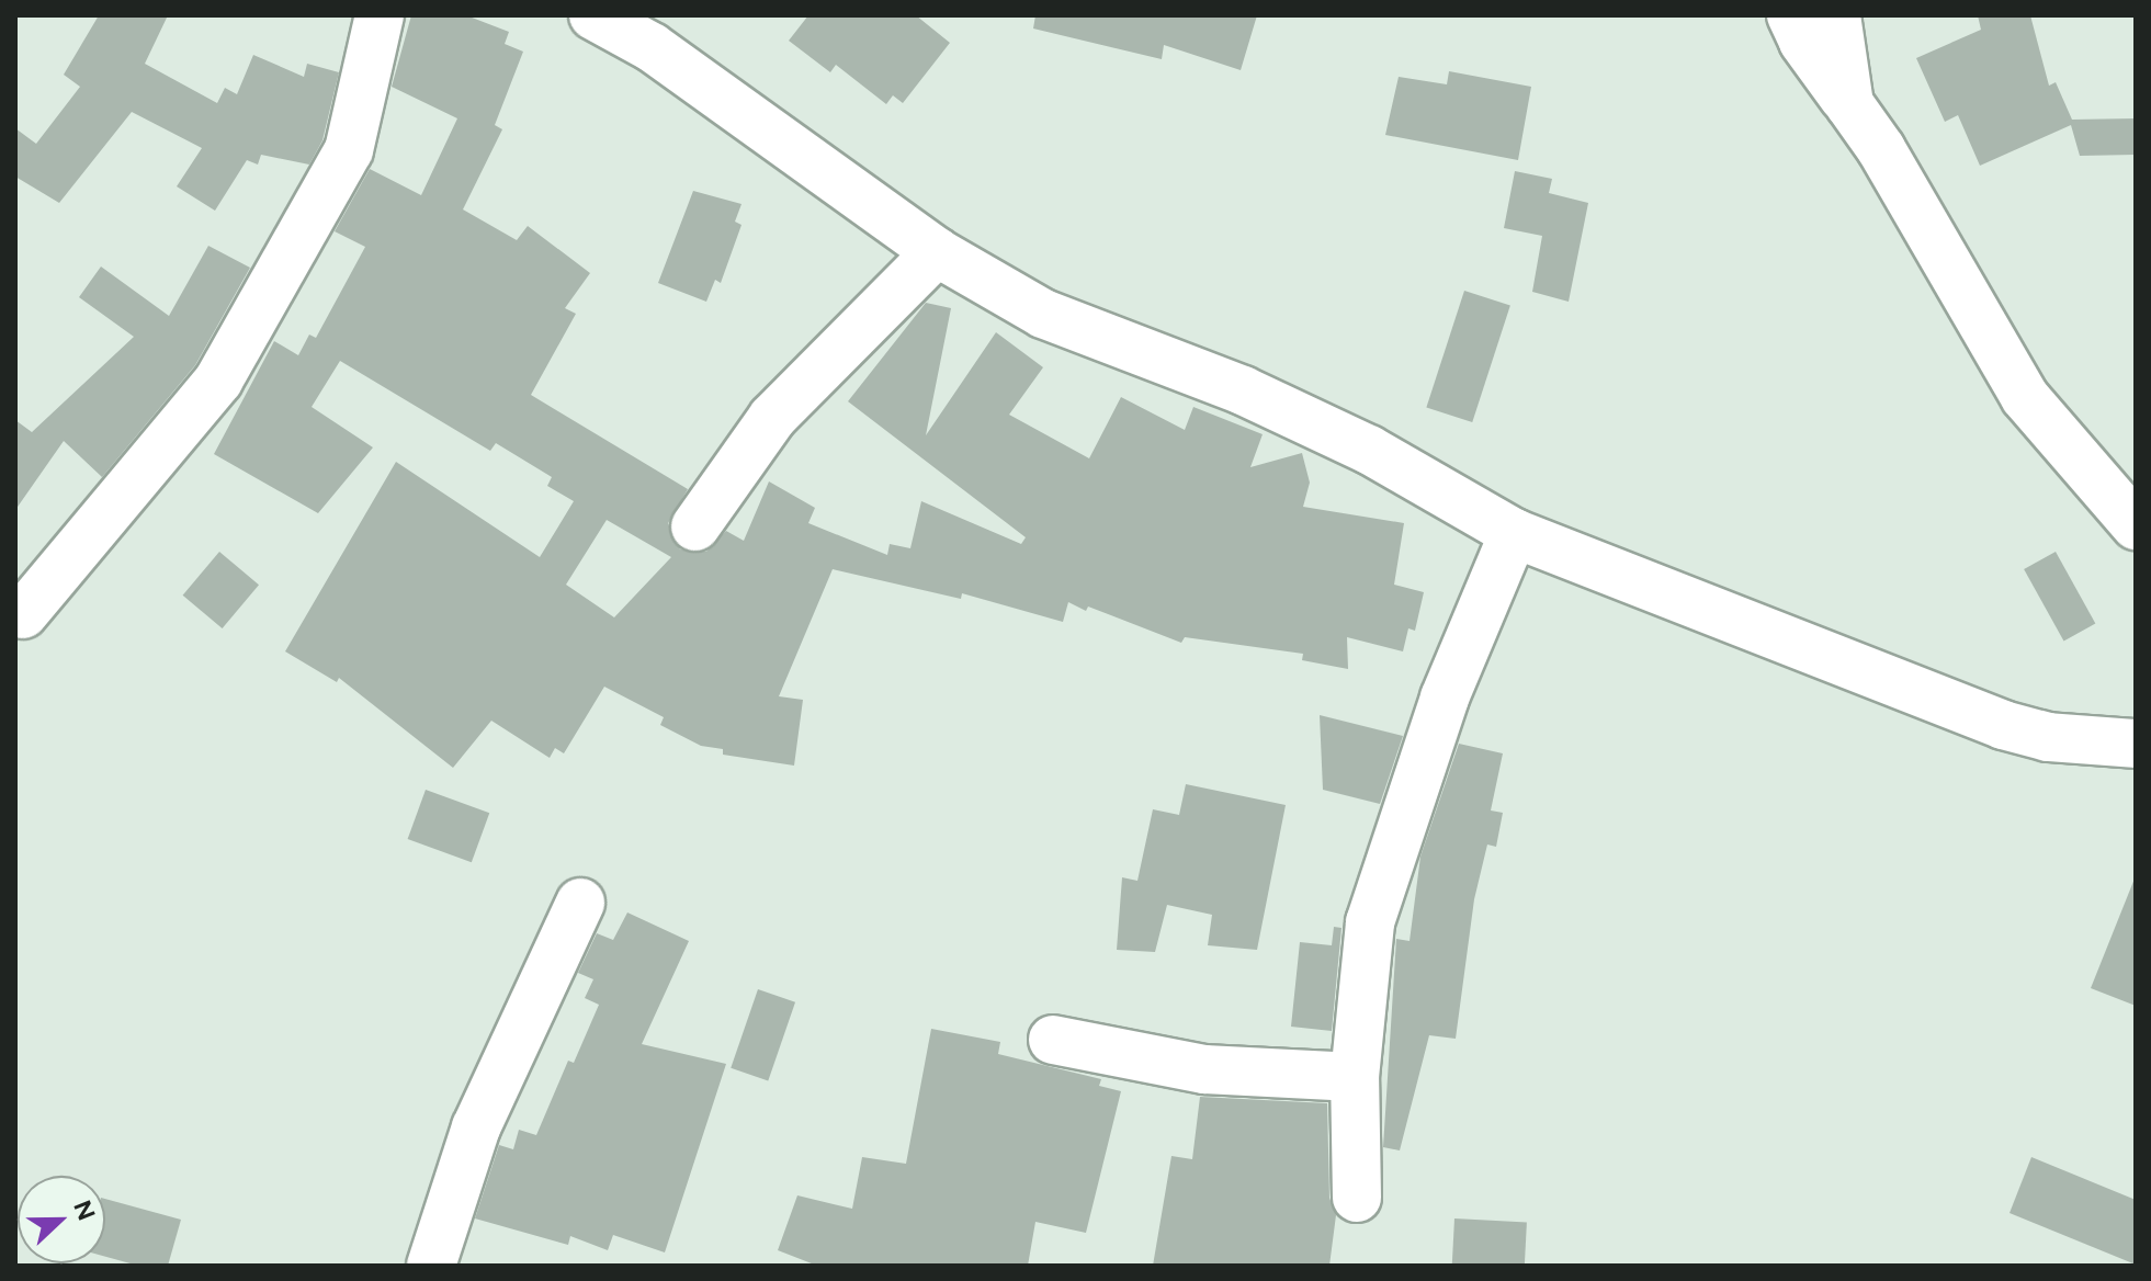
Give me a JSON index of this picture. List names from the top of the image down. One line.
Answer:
{"north":"right"}
